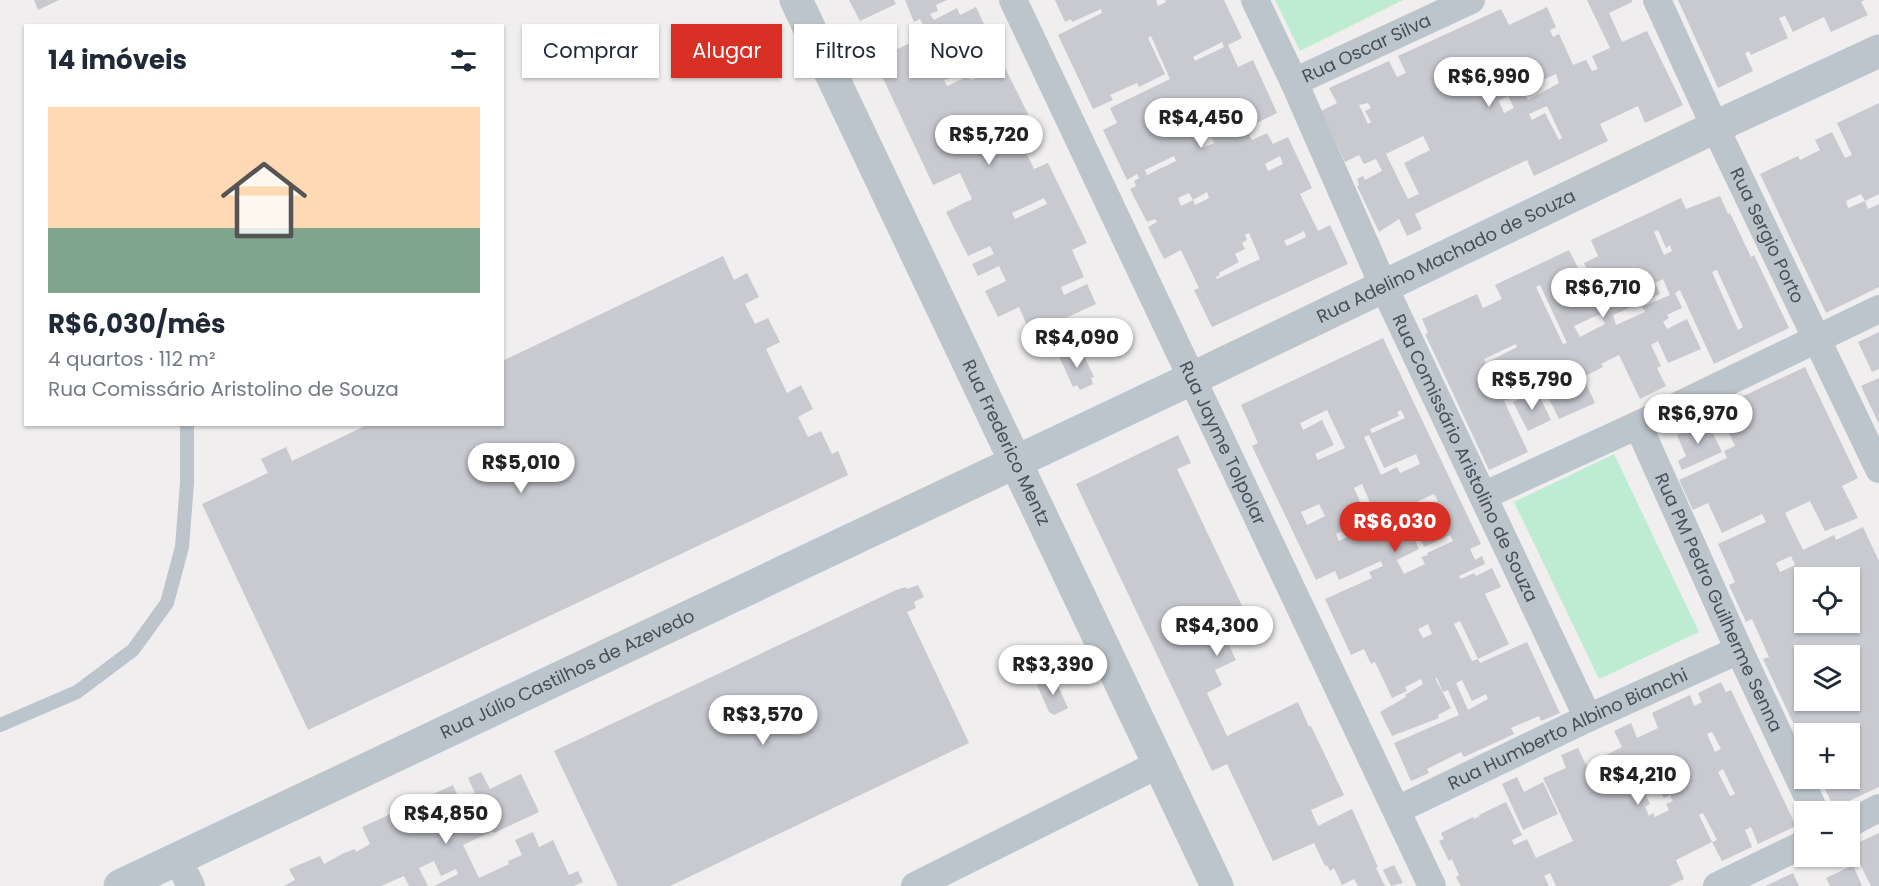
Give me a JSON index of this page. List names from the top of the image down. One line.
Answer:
{"streets":{"street":["Rua Oscar Silva","Rua Sergio Porto","Rua Adelino Machado de Souza","Rua Frederico Mentz","Rua Jayme Tolpolar","Rua Comissário Aristolino de Souza","Rua PM Pedro Guilherme Senna","Rua Júlio Castilhos de Azevedo","Rua Humberto Albino Bianchi"]},"crossings":[["Rua Oscar Silva","Rua Comissário Aristolino de Souza"],["Rua Sergio Porto","Rua Adelino Machado de Souza"],["Rua Adelino Machado de Souza","Rua Frederico Mentz"],["Rua Adelino Machado de Souza","Rua Jayme Tolpolar"],["Rua Adelino Machado de Souza","Rua Comissário Aristolino de Souza"],["Rua Adelino Machado de Souza","Rua Júlio Castilhos de Azevedo"],["Rua Frederico Mentz","Rua Júlio Castilhos de Azevedo"],["Rua Jayme Tolpolar","Rua Humberto Albino Bianchi"],["Rua Comissário Aristolino de Souza","Rua Humberto Albino Bianchi"],["Rua PM Pedro Guilherme Senna","Rua Humberto Albino Bianchi"]],"page":{"chip":["Comprar","Alugar","Filtros","Novo"],"heading":"14 imóveis","price":["R$6,990","R$4,450","R$5,720","R$6,710","R$4,090","R$5,790","R$6,970","R$5,010","R$6,030","R$4,300","R$3,390","R$3,570","R$4,210","R$4,850"],"list":[{"name":"R$6,030/mês","note":"4 quartos · 112 m² · Rua Comissário Aristolino de Souza"}],"map_buttons":["+","−"]}}
